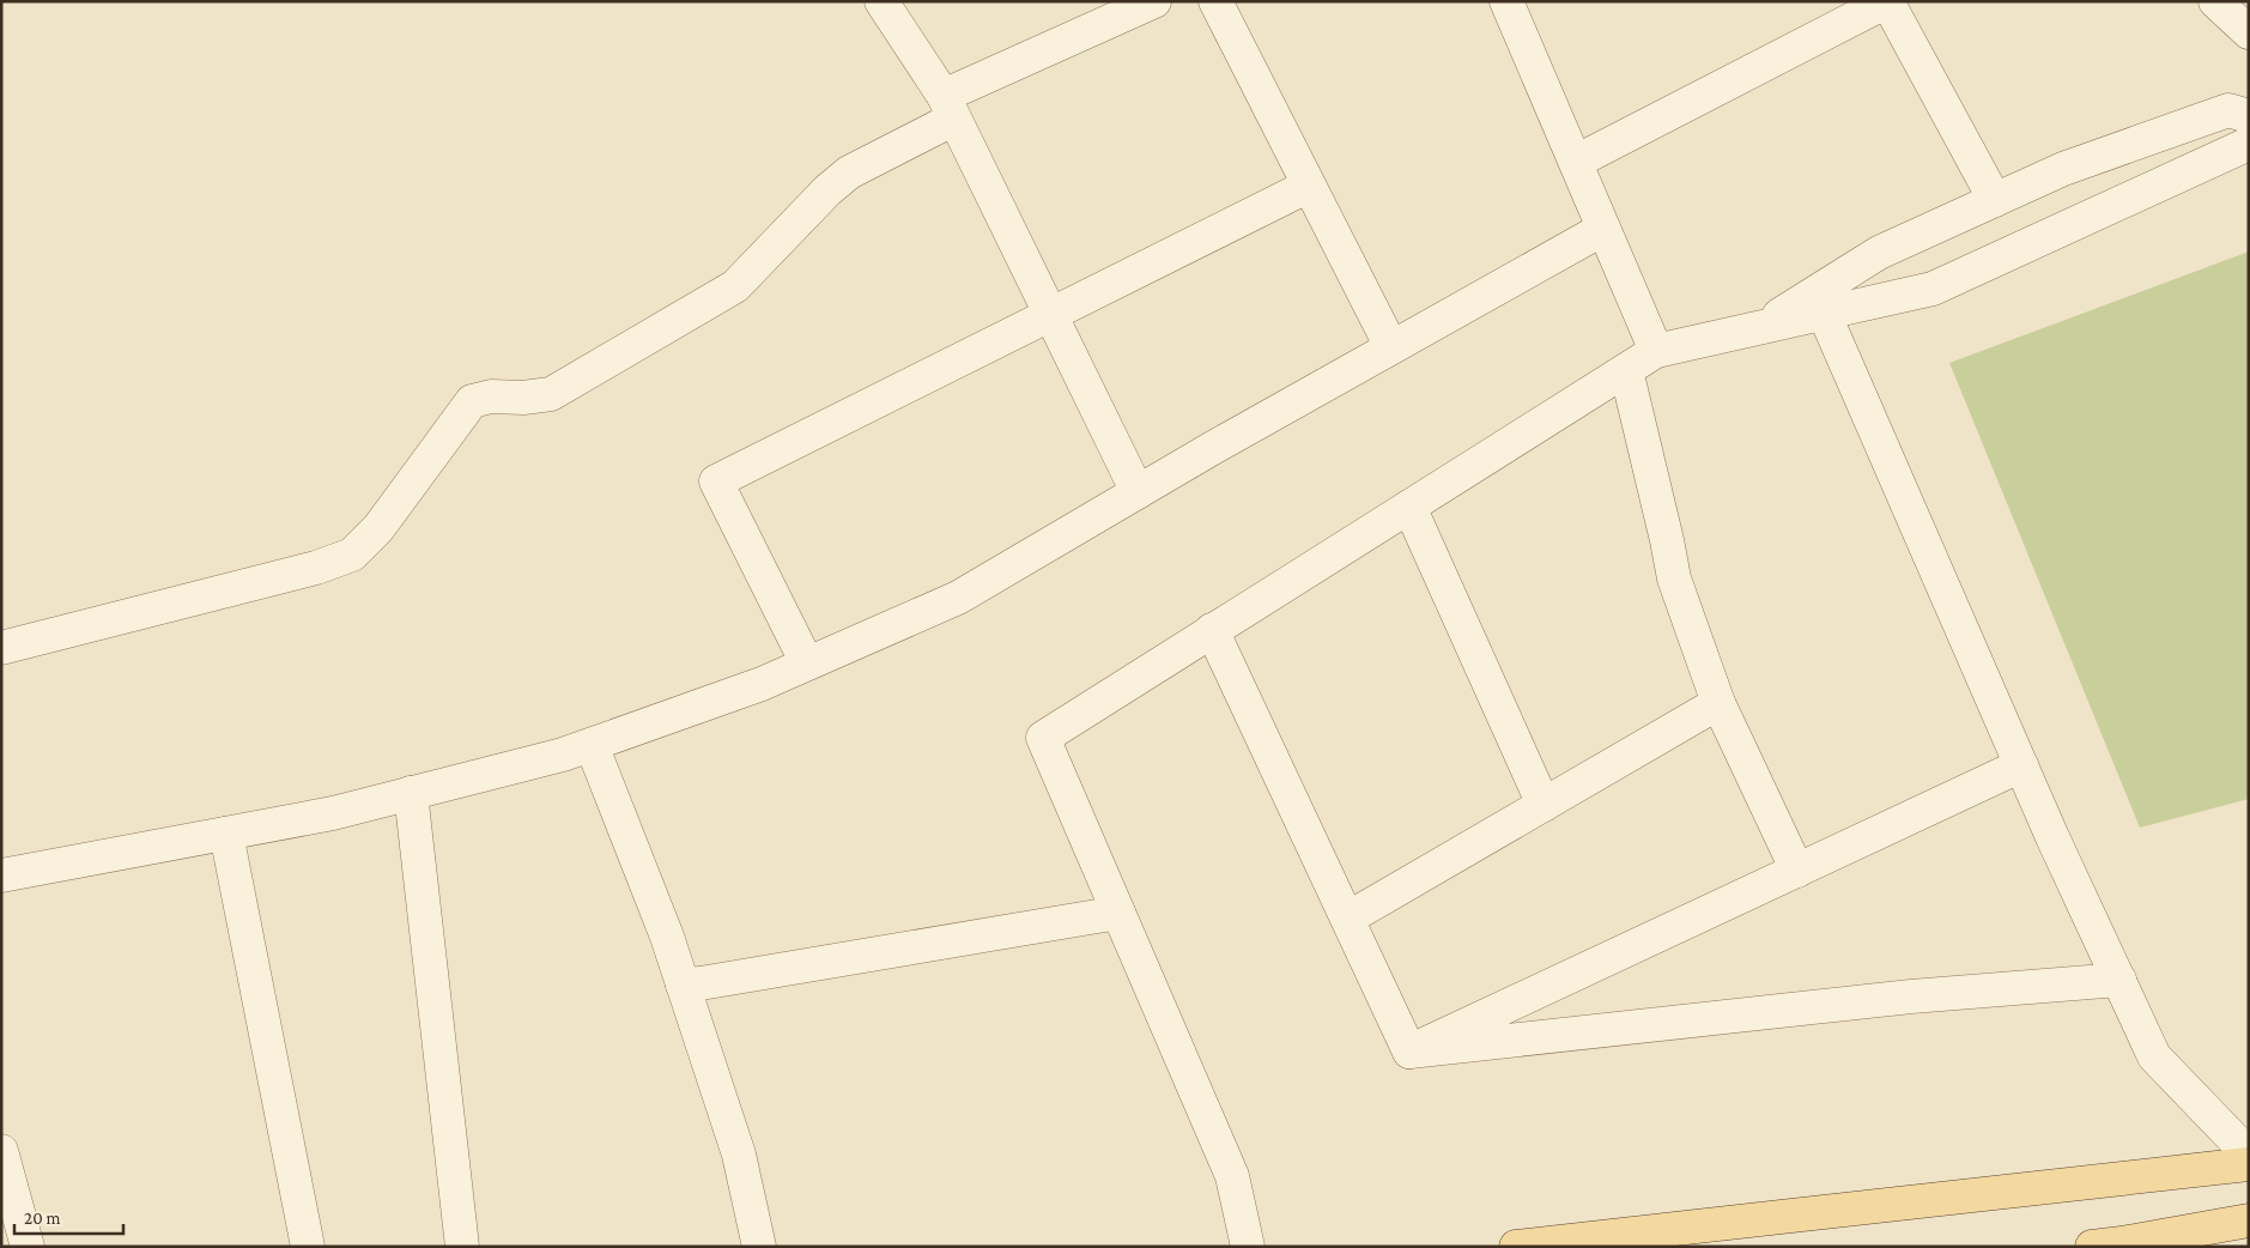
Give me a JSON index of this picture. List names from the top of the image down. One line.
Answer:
{"scale_bar":"20 m"}
